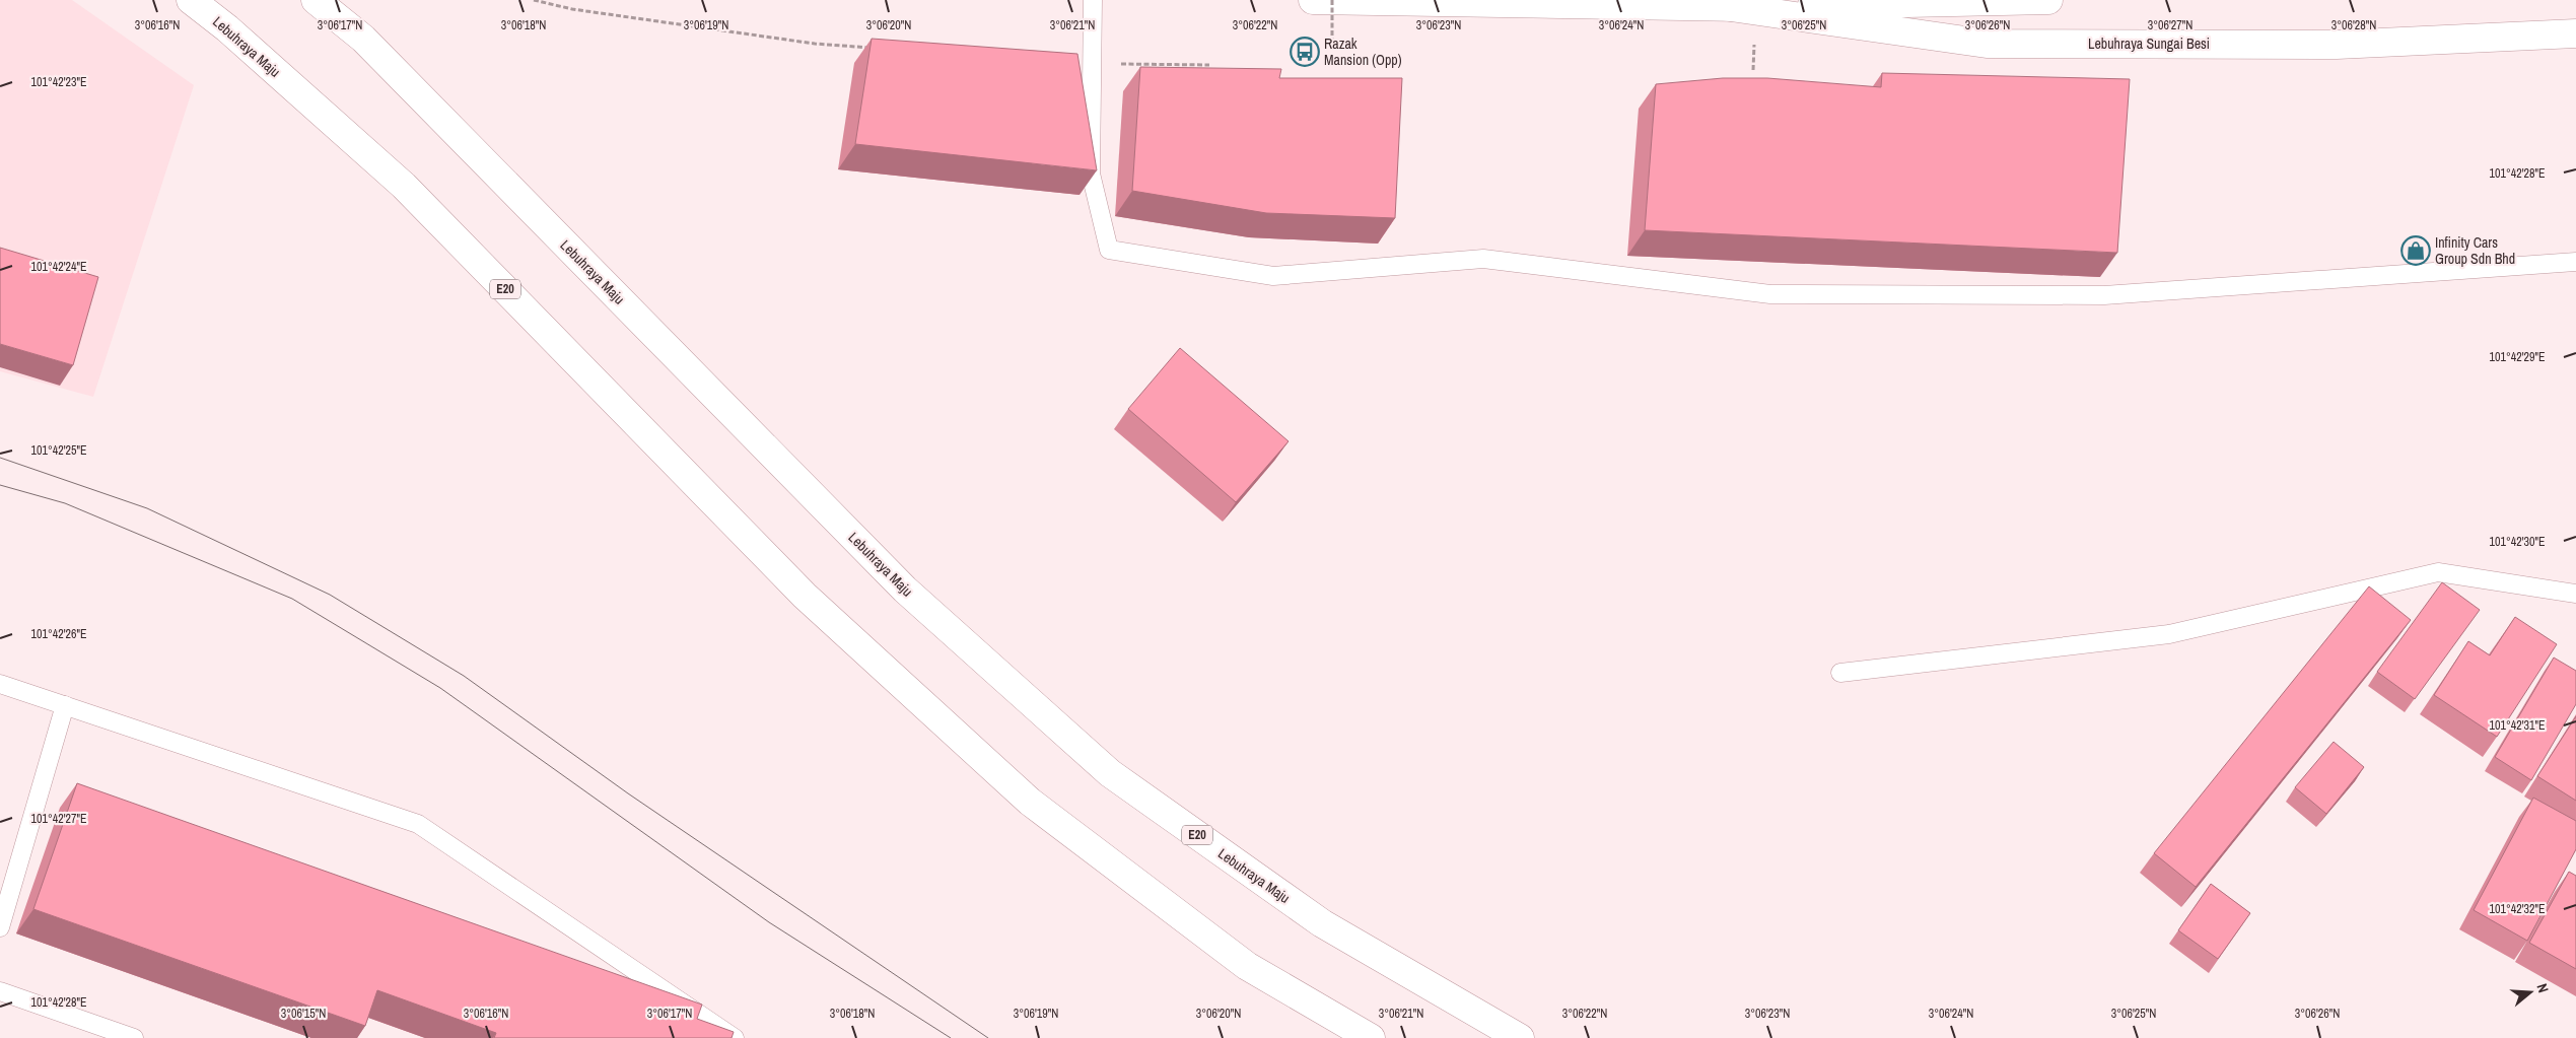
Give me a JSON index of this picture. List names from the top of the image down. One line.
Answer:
{"streets":{"highway":["Lebuhraya Sungai Besi","Lebuhraya Maju","E20"]},"places":{"bus stop":["Razak Mansion (Opp)"],"shop":["Infinity Cars Group Sdn Bhd"]},"north":"right","coordinates":["3°06'16\"N","3°06'17\"N","3°06'18\"N","3°06'19\"N","3°06'20\"N","3°06'21\"N","3°06'22\"N","3°06'23\"N","3°06'24\"N","3°06'25\"N","3°06'26\"N","3°06'27\"N","3°06'28\"N","101°42'23\"E","101°42'28\"E","101°42'24\"E","101°42'29\"E","101°42'25\"E","101°42'30\"E","101°42'26\"E","101°42'31\"E","101°42'27\"E","101°42'32\"E","3°06'15\"N"]}
